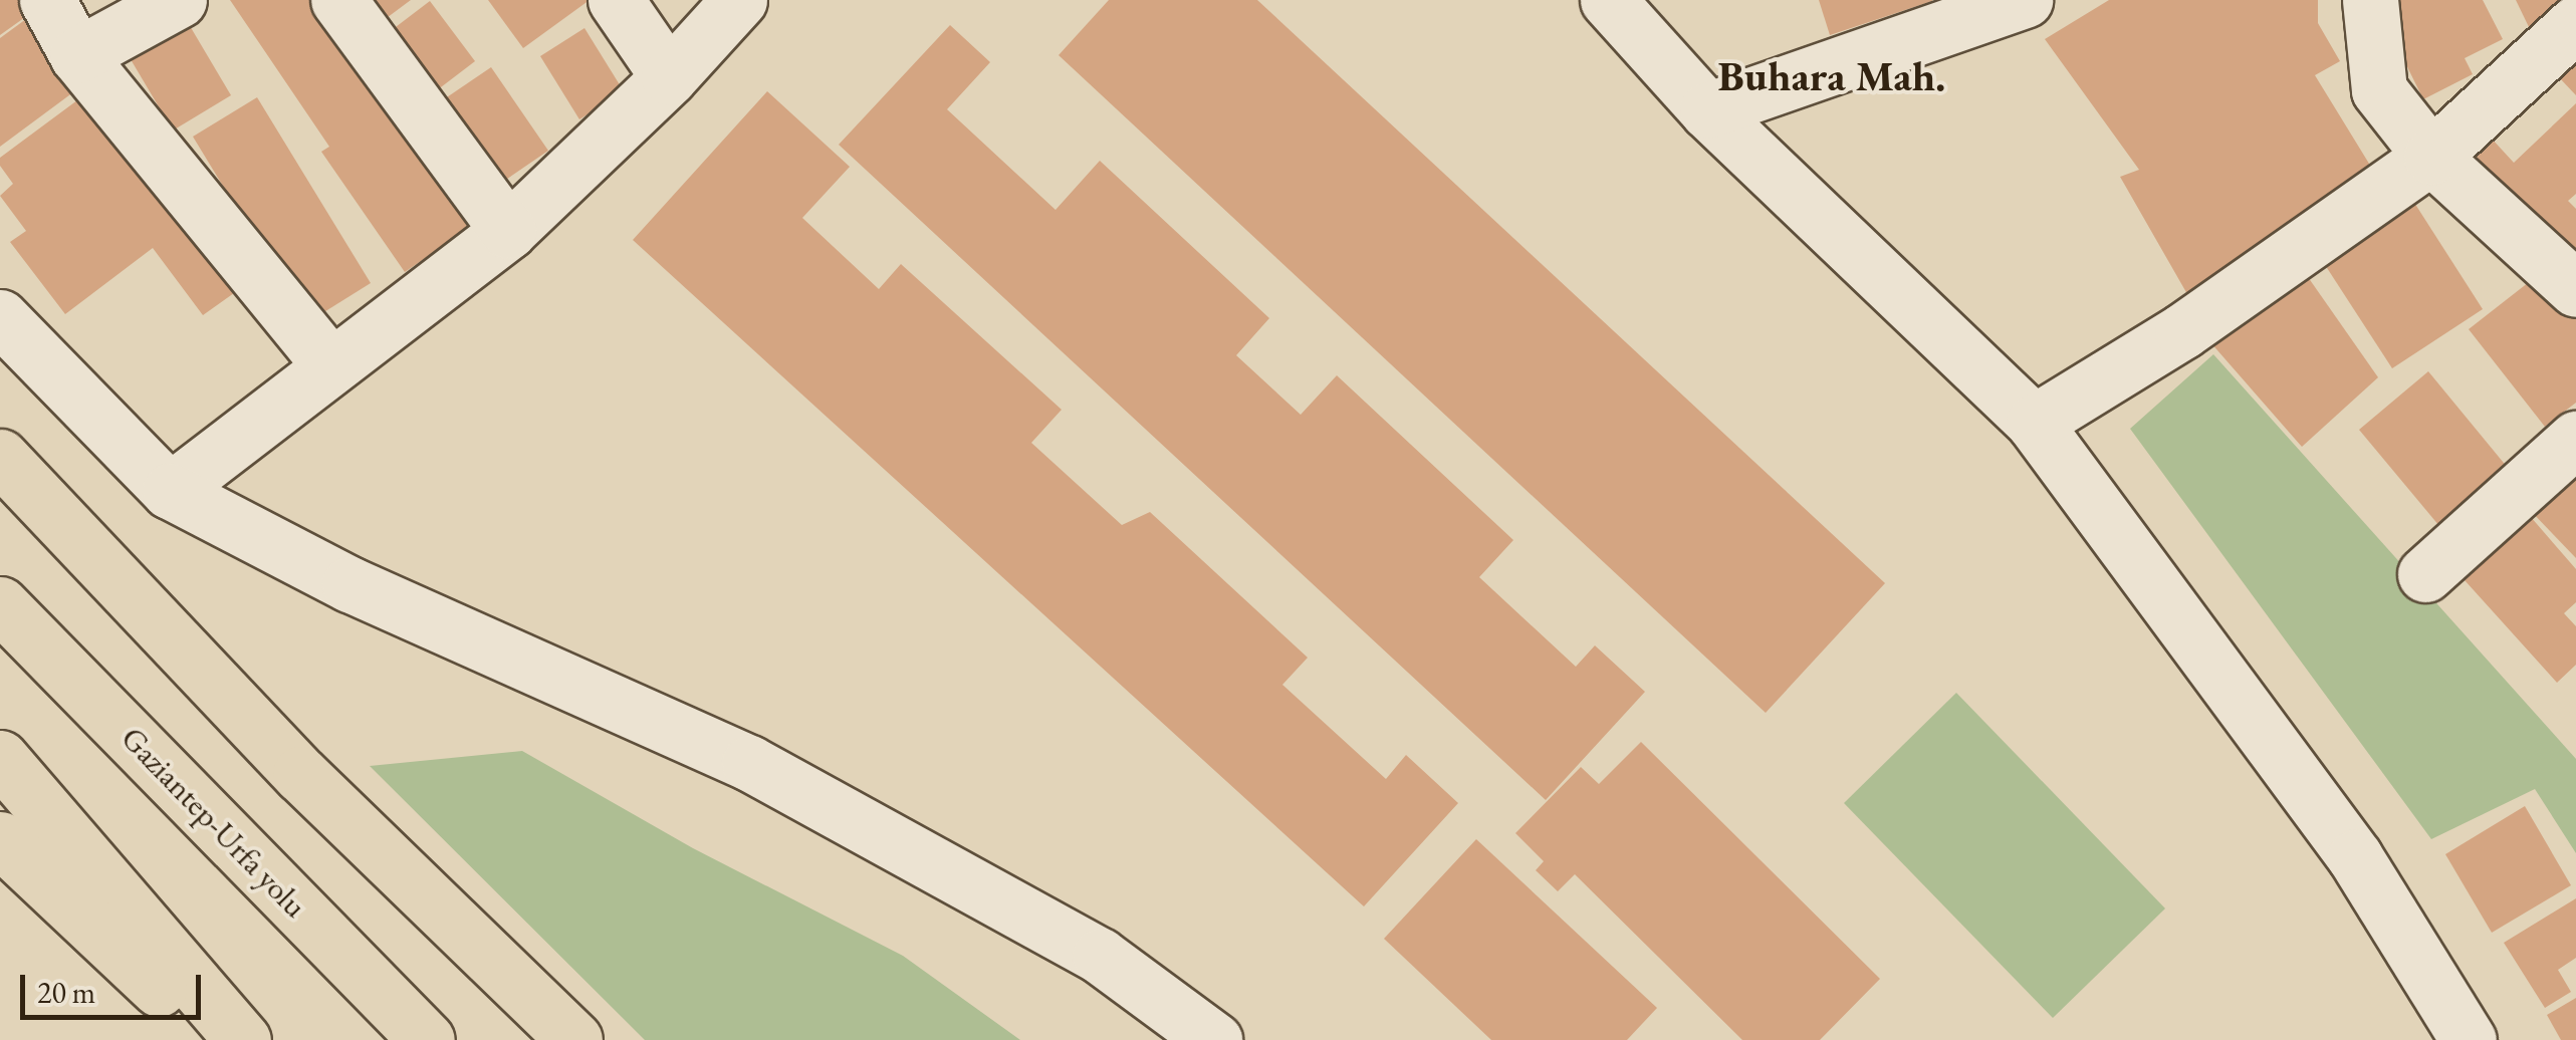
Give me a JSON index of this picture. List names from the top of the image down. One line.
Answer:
{"streets":{"highway":["Gaziantep-Urfa yolu"]},"districts":["Buhara Mah."],"scale_bar":"20 m"}
